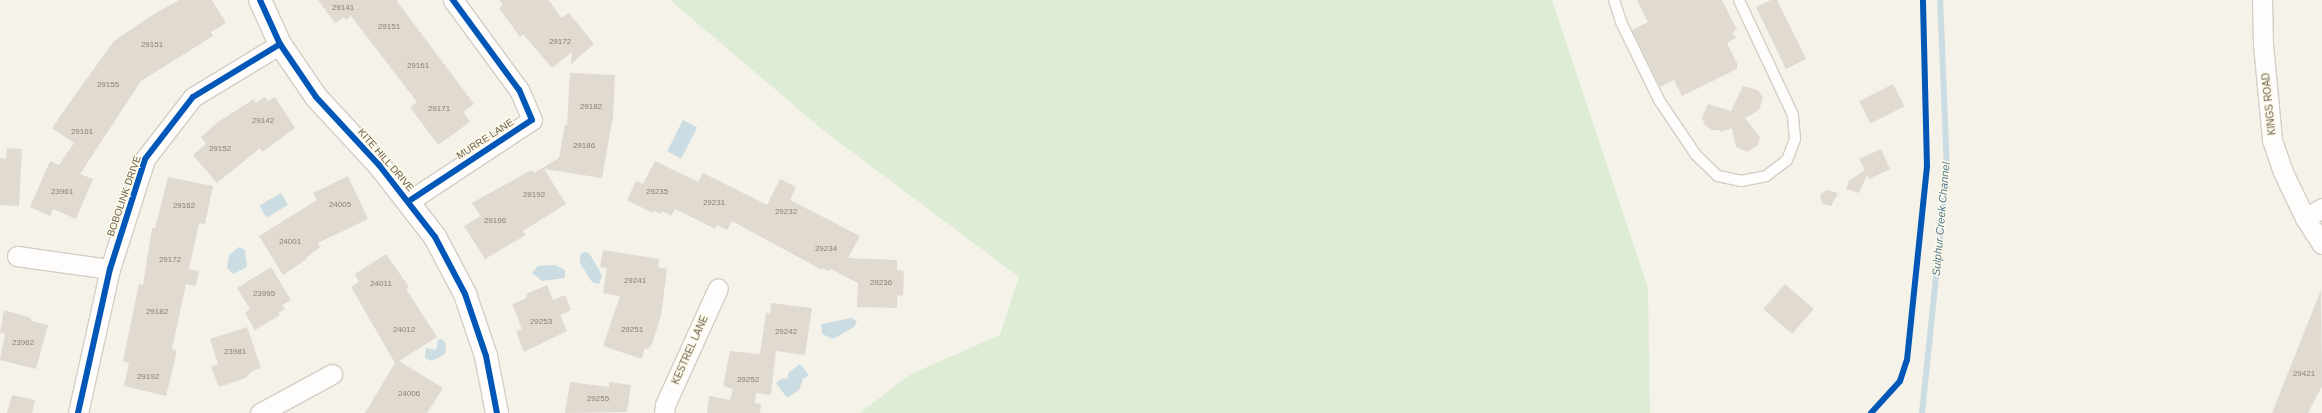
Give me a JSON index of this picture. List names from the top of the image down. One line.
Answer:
{"streets":{"street":["KINGS ROAD","MURRE LANE","KITE HILL DRIVE","BOBOLINK DRIVE","KESTREL LANE"]},"crossings":[["MURRE LANE","KITE HILL DRIVE"],["KITE HILL DRIVE","BOBOLINK DRIVE"]],"water":["Sulphur Creek Channel"],"house_numbers":["29141","29151","29172","29151","29161","29155","29182","29171","29142","29161","29186","29152","23961","29235","29192","29231","24005","29162","29232","29196","24001","29234","29172","29241","29236","24011","23995","29182","29253","24012","29251","29242","23962","23981","29421","29192","29252","24006","29255"]}
